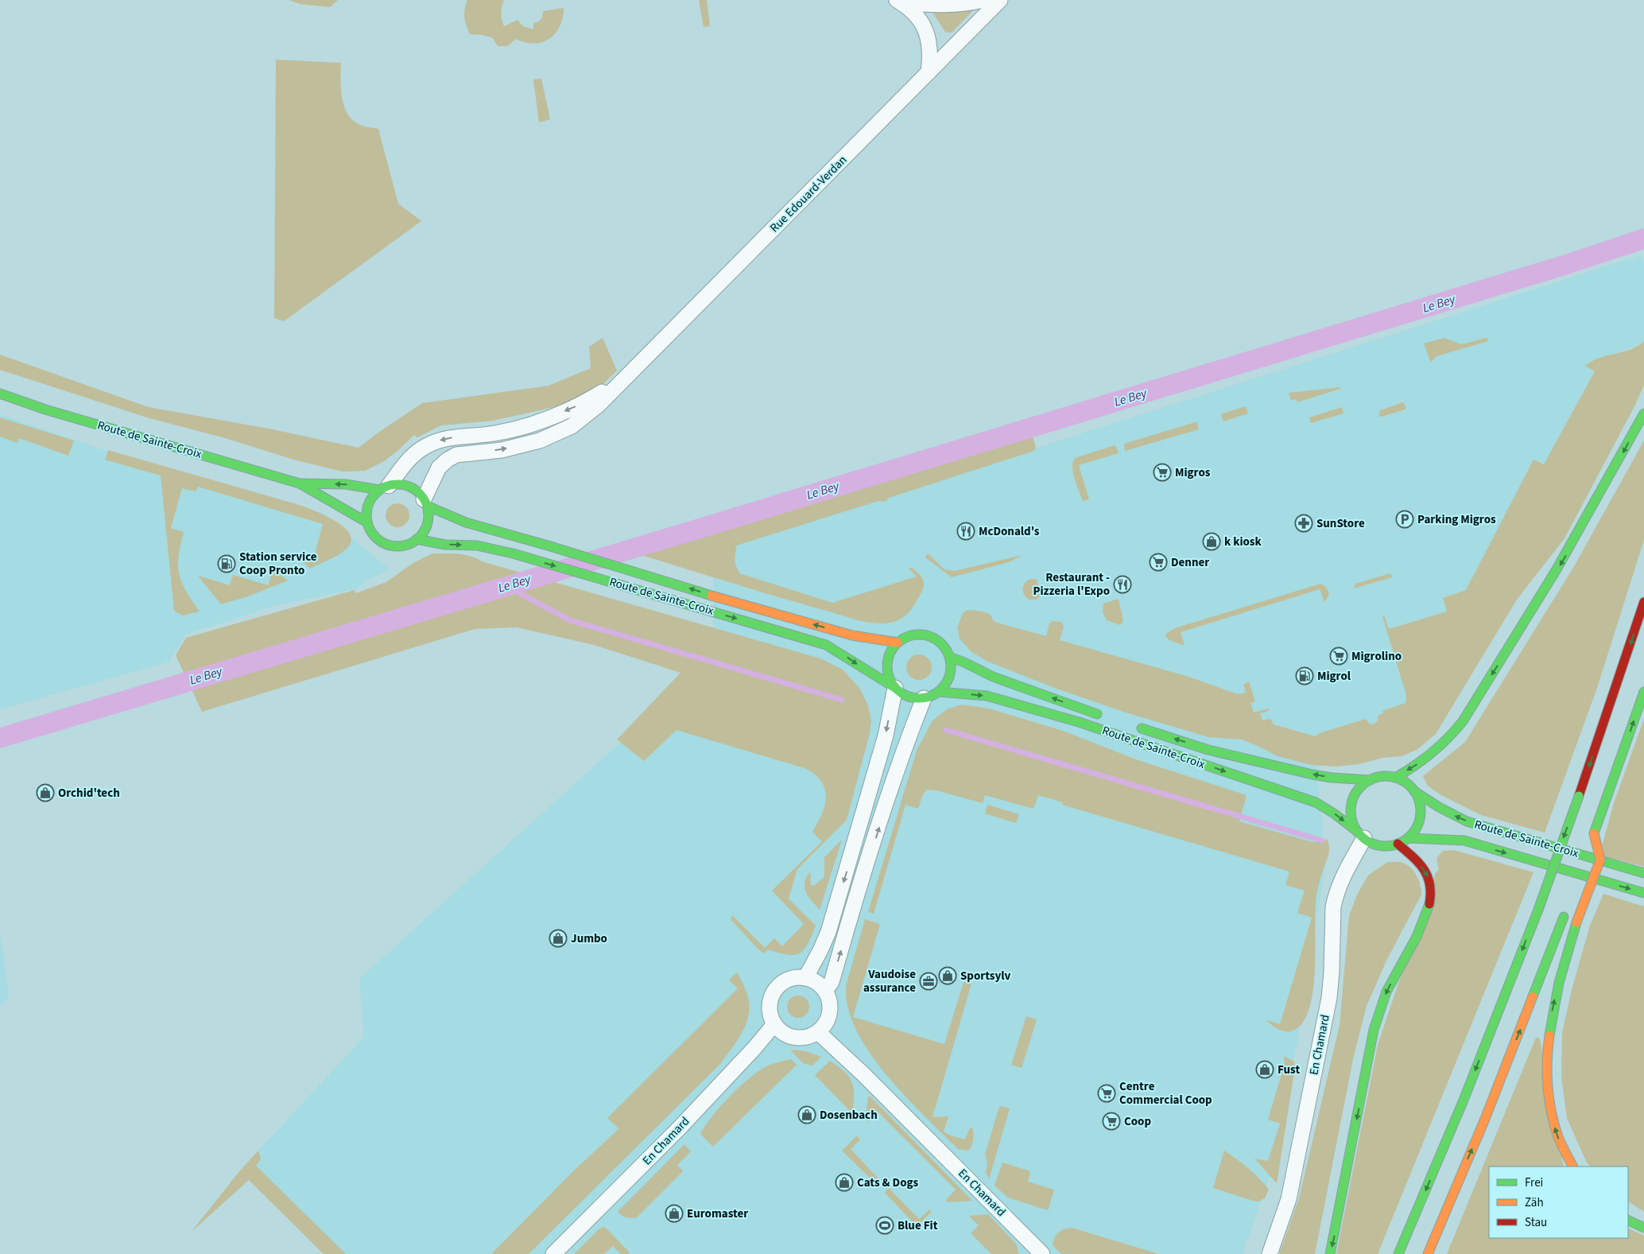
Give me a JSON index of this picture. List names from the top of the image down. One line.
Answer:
{"streets":{"main road":["Route de Sainte-Croix"],"street":["Rue Edouard-Verdan","En Chamard"]},"crossings":[["Route de Sainte-Croix","En Chamard"]],"water":["Le Bey"],"places":{"supermarket":["Migros","Denner","Migrolino","Centre Commercial Coop","Coop"],"parking":["Parking Migros"],"pharmacy":["SunStore"],"restaurant":["McDonald's","Restaurant - Pizzeria l'Expo"],"shop":["k kiosk","Orchid'tech","Jumbo","Sportsylv","Fust","Dosenbach","Cats & Dogs","Euromaster"],"fuel station":["Station service Coop Pronto","Migrol"],"office":["Vaudoise assurance"],"sports":["Blue Fit"]},"legend":["Frei","Zäh","Stau"]}
